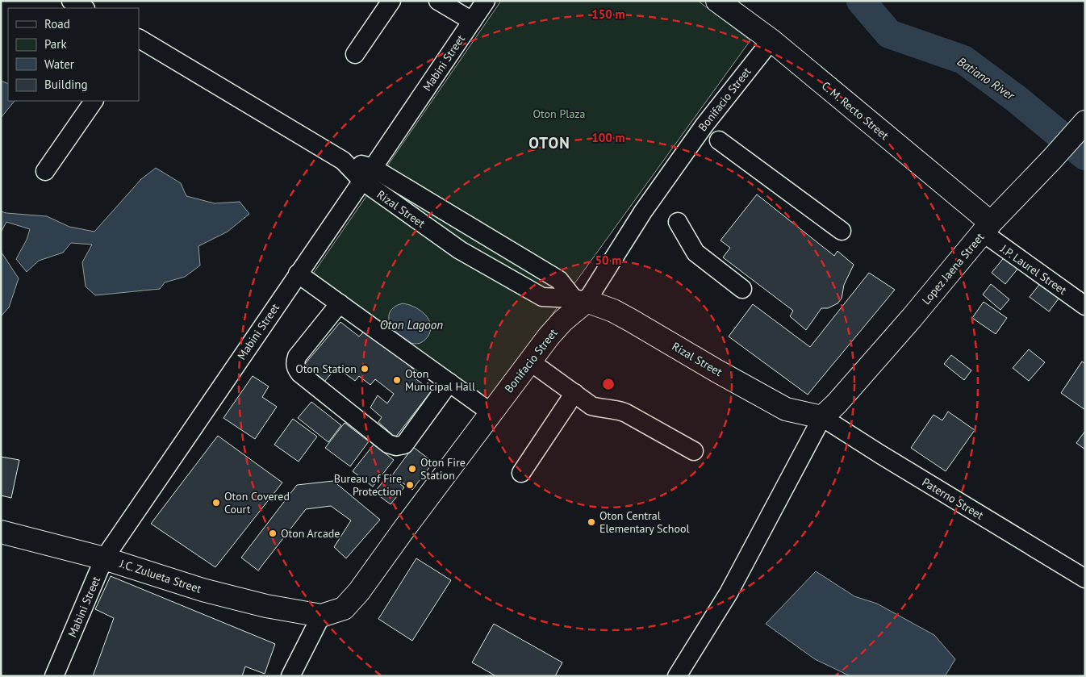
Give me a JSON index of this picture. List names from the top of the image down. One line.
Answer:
{"streets":{"main road":["Bonifacio Street","C. M. Recto Street","Rizal Street","Lopez Jaena Street","J.C. Zulueta Street"],"street":["Mabini Street","J.P. Laurel Street","Paterno Street"]},"crossings":[["Mabini Street","Rizal Street"],["Mabini Street","J.C. Zulueta Street"],["Bonifacio Street","C. M. Recto Street"],["Bonifacio Street","Rizal Street"],["Bonifacio Street","J.C. Zulueta Street"],["C. M. Recto Street","Lopez Jaena Street"],["C. M. Recto Street","J.P. Laurel Street"],["Rizal Street","Lopez Jaena Street"],["Rizal Street","Paterno Street"],["Lopez Jaena Street","J.P. Laurel Street"],["Lopez Jaena Street","Paterno Street"]],"districts":["OTON"],"water":["Batiano River","Oton Lagoon"],"parks":["Oton Plaza"],"places":["Oton Station","Oton Municipal Hall","Oton Fire Station","Bureau of Fire Protection","Oton Covered Court","Oton Central Elementary School","Oton Arcade"],"legend":["Road","Park","Water","Building"],"rings":["150 m","100 m","50 m"]}
